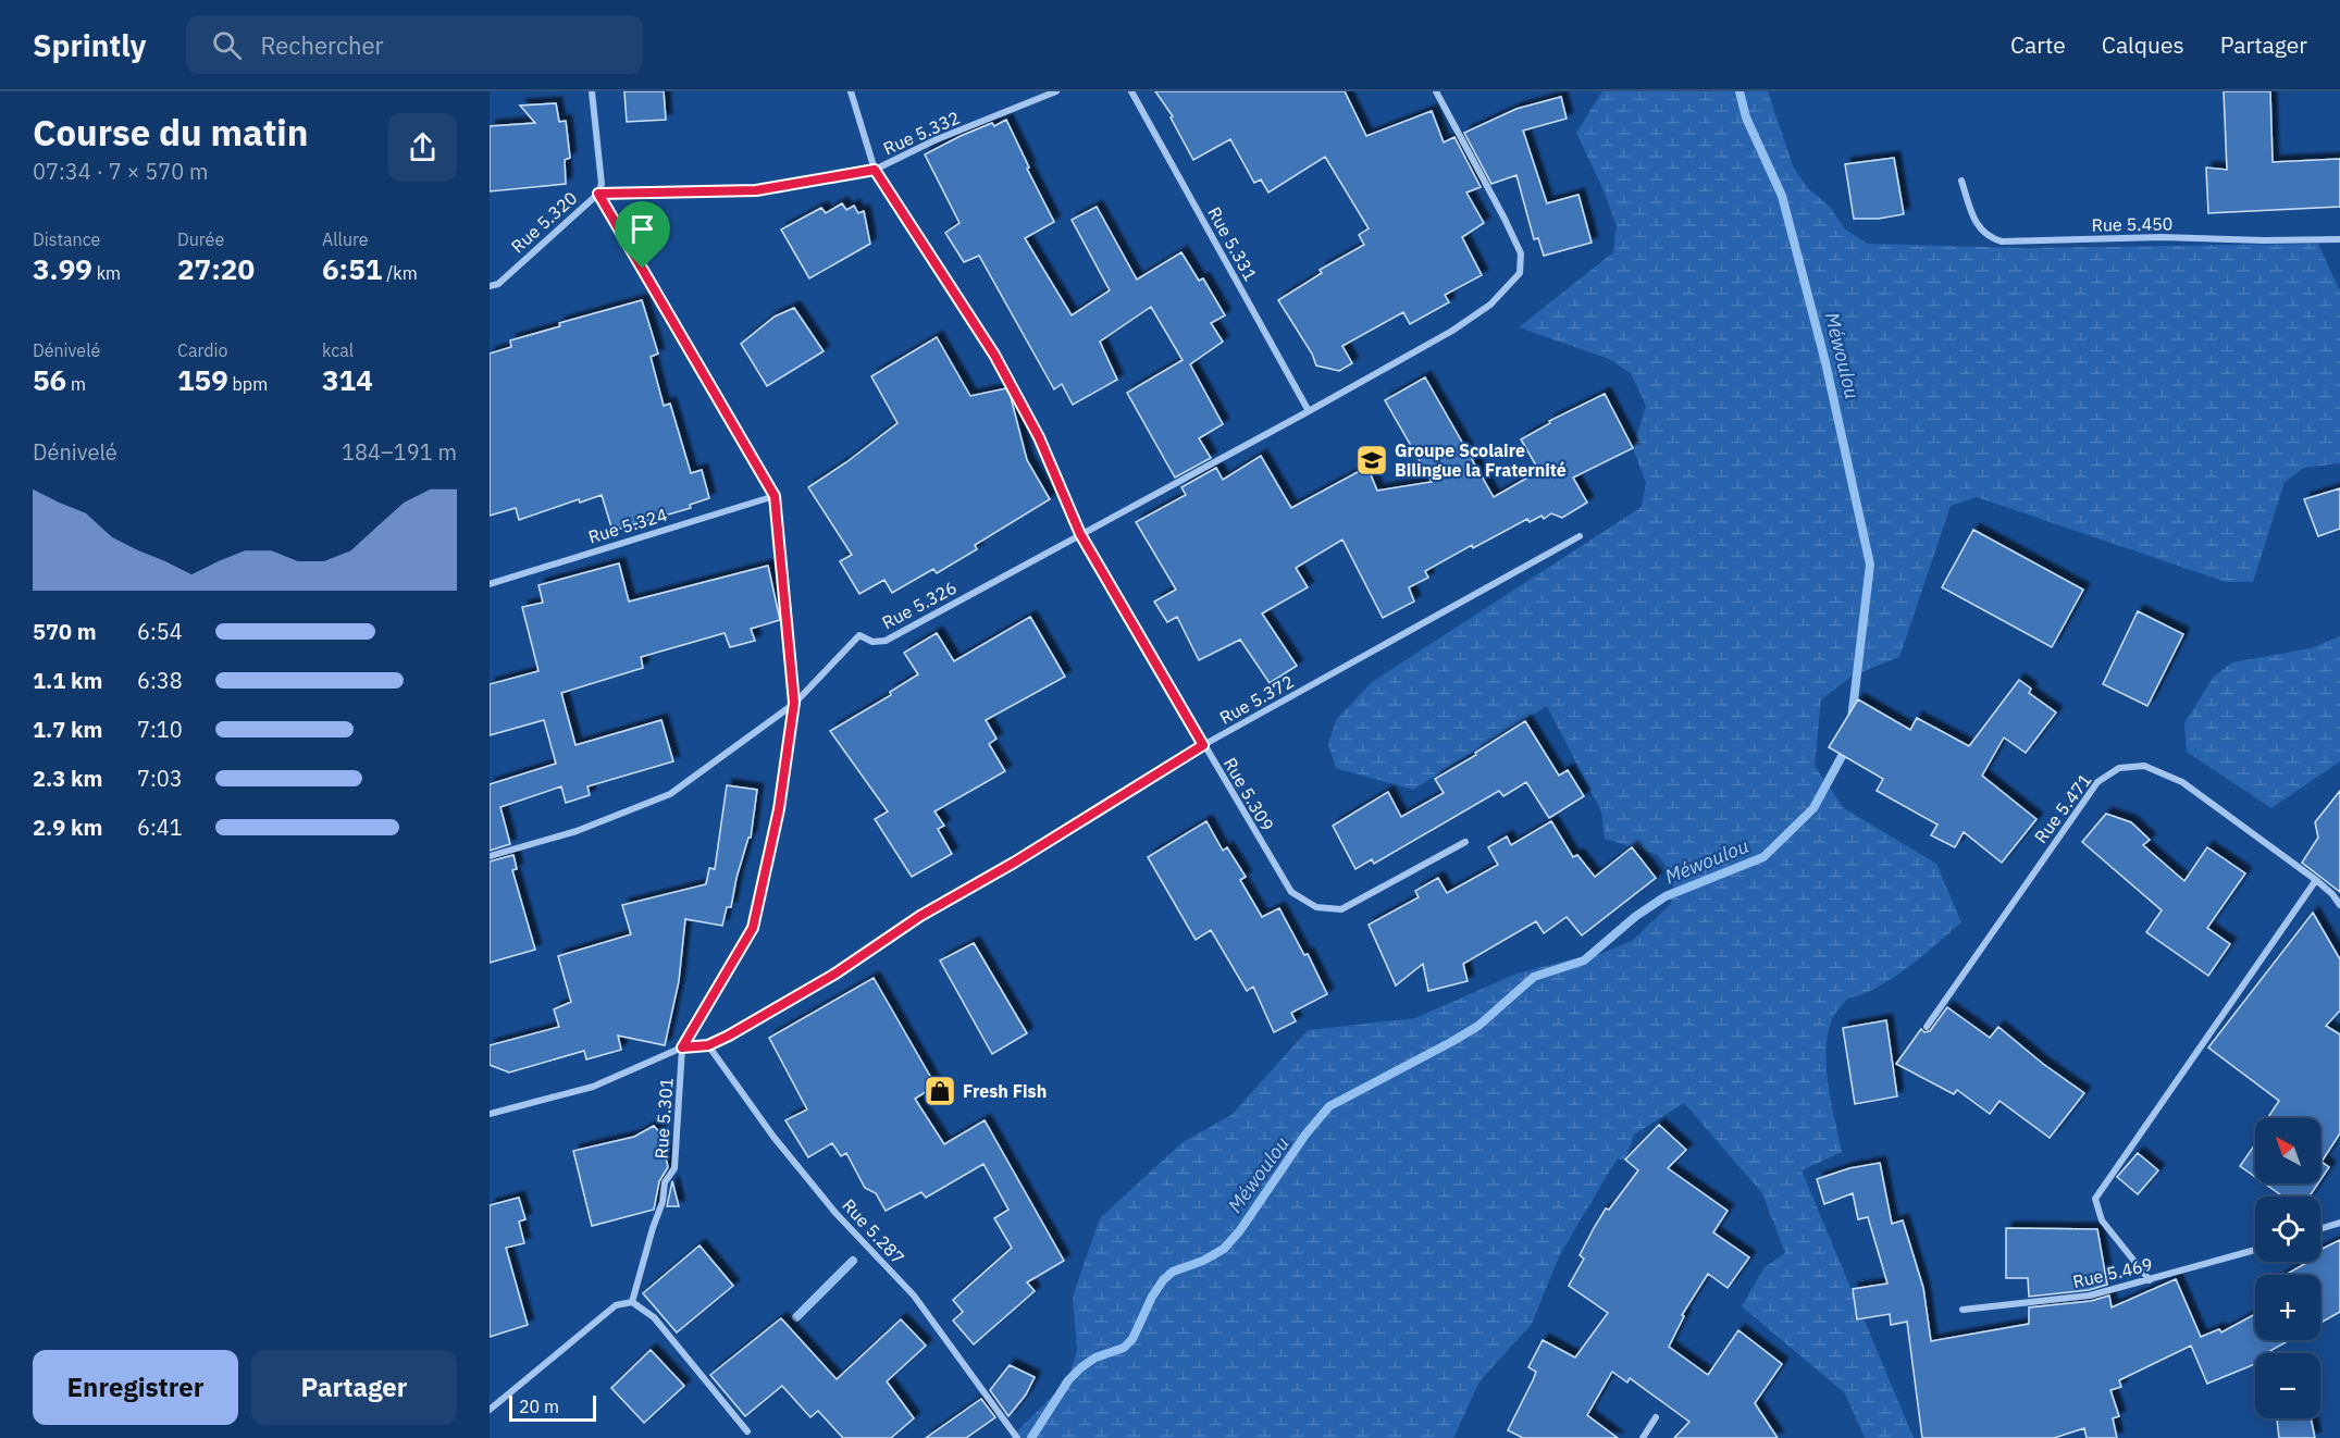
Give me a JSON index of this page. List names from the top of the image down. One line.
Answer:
{"streets":{"street":["Rue 5.332","Rue 5.320","Rue 5.450","Rue 5.331","Rue 5.324","Rue 5.326","Rue 5.372","Rue 5.309","Rue 5.471","Rue 5.301","Rue 5.287","Rue 5.469"]},"crossings":[["Rue 5.332","Rue 5.320"],["Rue 5.332","Rue 5.309"],["Rue 5.332","Rue 5.301"],["Rue 5.320","Rue 5.301"],["Rue 5.331","Rue 5.326"],["Rue 5.324","Rue 5.301"],["Rue 5.326","Rue 5.309"],["Rue 5.326","Rue 5.301"],["Rue 5.372","Rue 5.309"],["Rue 5.372","Rue 5.301"],["Rue 5.372","Rue 5.287"]],"water":["Méwoulou"],"places":{"school or university":["Groupe Scolaire Bilingue la Fraternité"],"shop":["Fresh Fish"]},"scale_bar":"20 m","north":"top left","page":{"header":"Sprintly","search":"Rechercher","nav":["Carte","Calques","Partager"],"heading":["Course du matin","07:34 · 7 × 570 m"],"stats":[["Distance","3.99 km"],["Durée","27:20"],["Allure","6:51 /km"],["Dénivelé","56 m"],["Cardio","159 bpm"],["kcal","314"]],"chart":["Dénivelé","184–191 m"],"list":[{"name":"570 m","note":"6:54"},{"name":"1.1 km","note":"6:38"},{"name":"1.7 km","note":"7:10"},{"name":"2.3 km","note":"7:03"},{"name":"2.9 km","note":"6:41"}],"map_buttons":["+","−"],"buttons":["Enregistrer","Partager"],"scale":"20 m"}}
